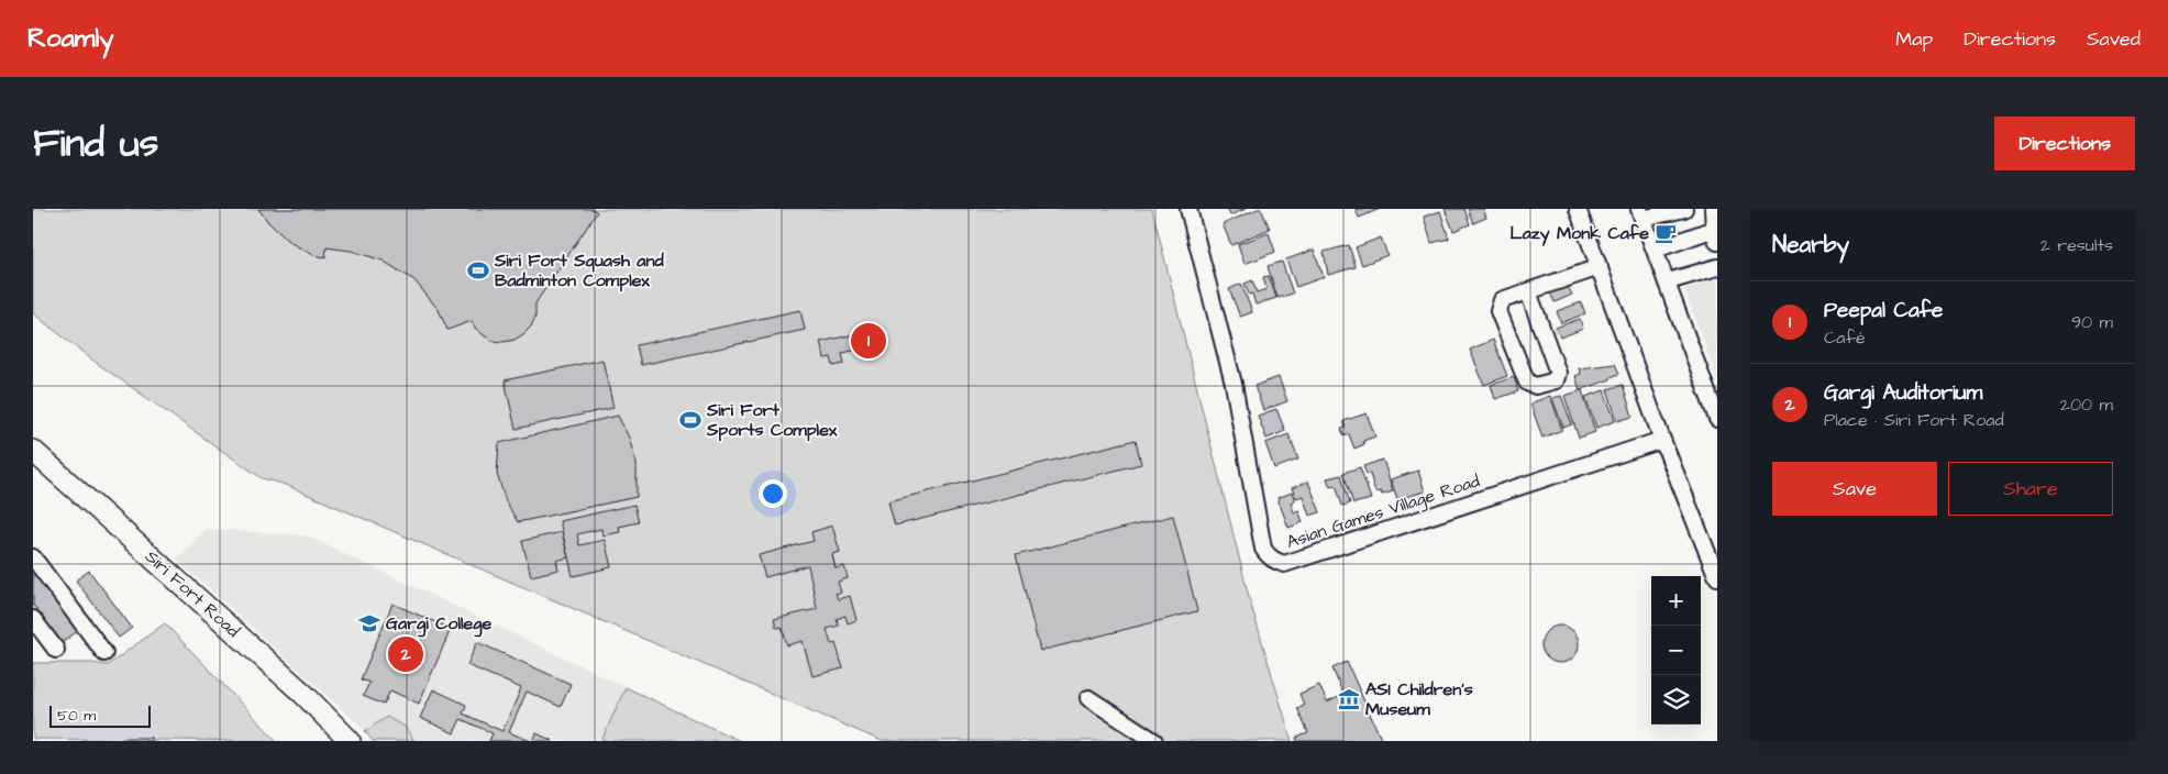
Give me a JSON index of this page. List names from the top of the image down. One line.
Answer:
{"streets":{"street":["Asian Games Village Road","Siri Fort Road"]},"places":{"cafe":["Lazy Monk Cafe"],"sports":["Siri Fort Squash and Badminton Complex","Siri Fort Sports Complex"],"school or university":["Gargi College"],"museum":["ASI Children's Museum"]},"scale_bar":"50 m","page":{"header":"Roamly","nav":["Map","Directions","Saved"],"title":"Find us","buttons":["Directions",["Save","Share"]],"heading":["Nearby","2 results"],"list":[{"mark":"1","name":"Peepal Cafe","note":"Café","value":"90 m"},{"mark":"2","name":"Gargi Auditorium","note":"Place · Siri Fort Road","value":"200 m"}],"pins":["1","2"],"map_buttons":["+","−"],"scale":"50 m"}}
